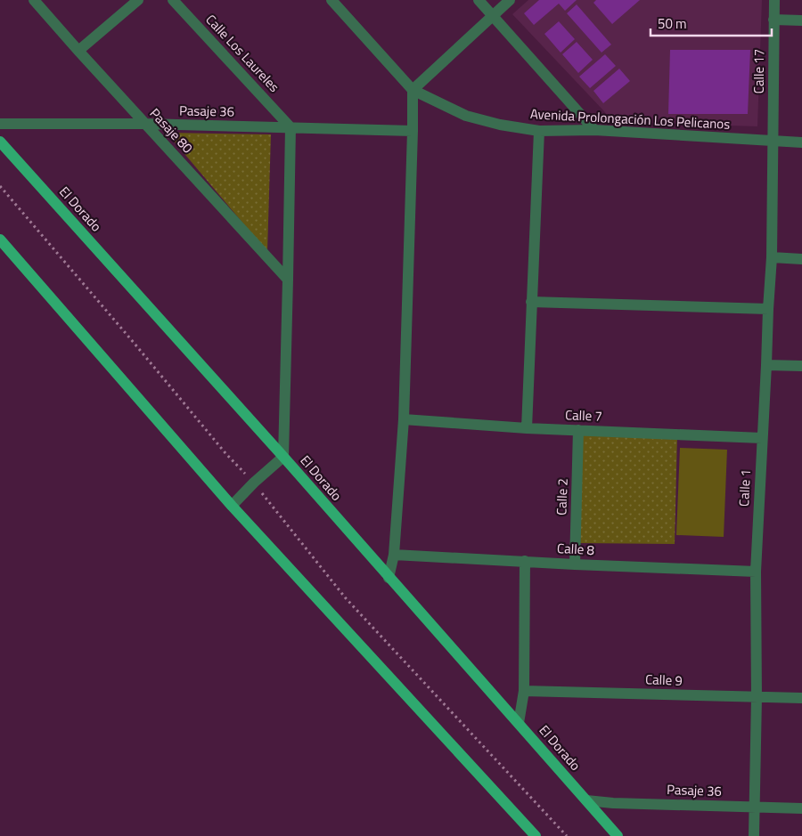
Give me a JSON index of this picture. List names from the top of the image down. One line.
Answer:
{"streets":{"main road":["El Dorado"],"street":["Calle Los Laureles","Calle 17","Pasaje 36","Avenida Prolongación Los Pelicanos","Pasaje 80","Calle 7","Calle 1","Calle 2","Calle 8","Calle 9"]},"crossings":[["Calle Los Laureles","Pasaje 36"],["Calle 17","Avenida Prolongación Los Pelicanos"],["Calle 17","Calle 1"],["Pasaje 36","Pasaje 80"],["Pasaje 36","El Dorado"],["Pasaje 36","Calle 1"],["Avenida Prolongación Los Pelicanos","Calle 1"],["Calle 7","Calle 1"],["Calle 7","Calle 2"],["Calle 1","Calle 8"],["Calle 1","Calle 9"],["Calle 2","Calle 8"]],"scale_bar":"50 m"}
